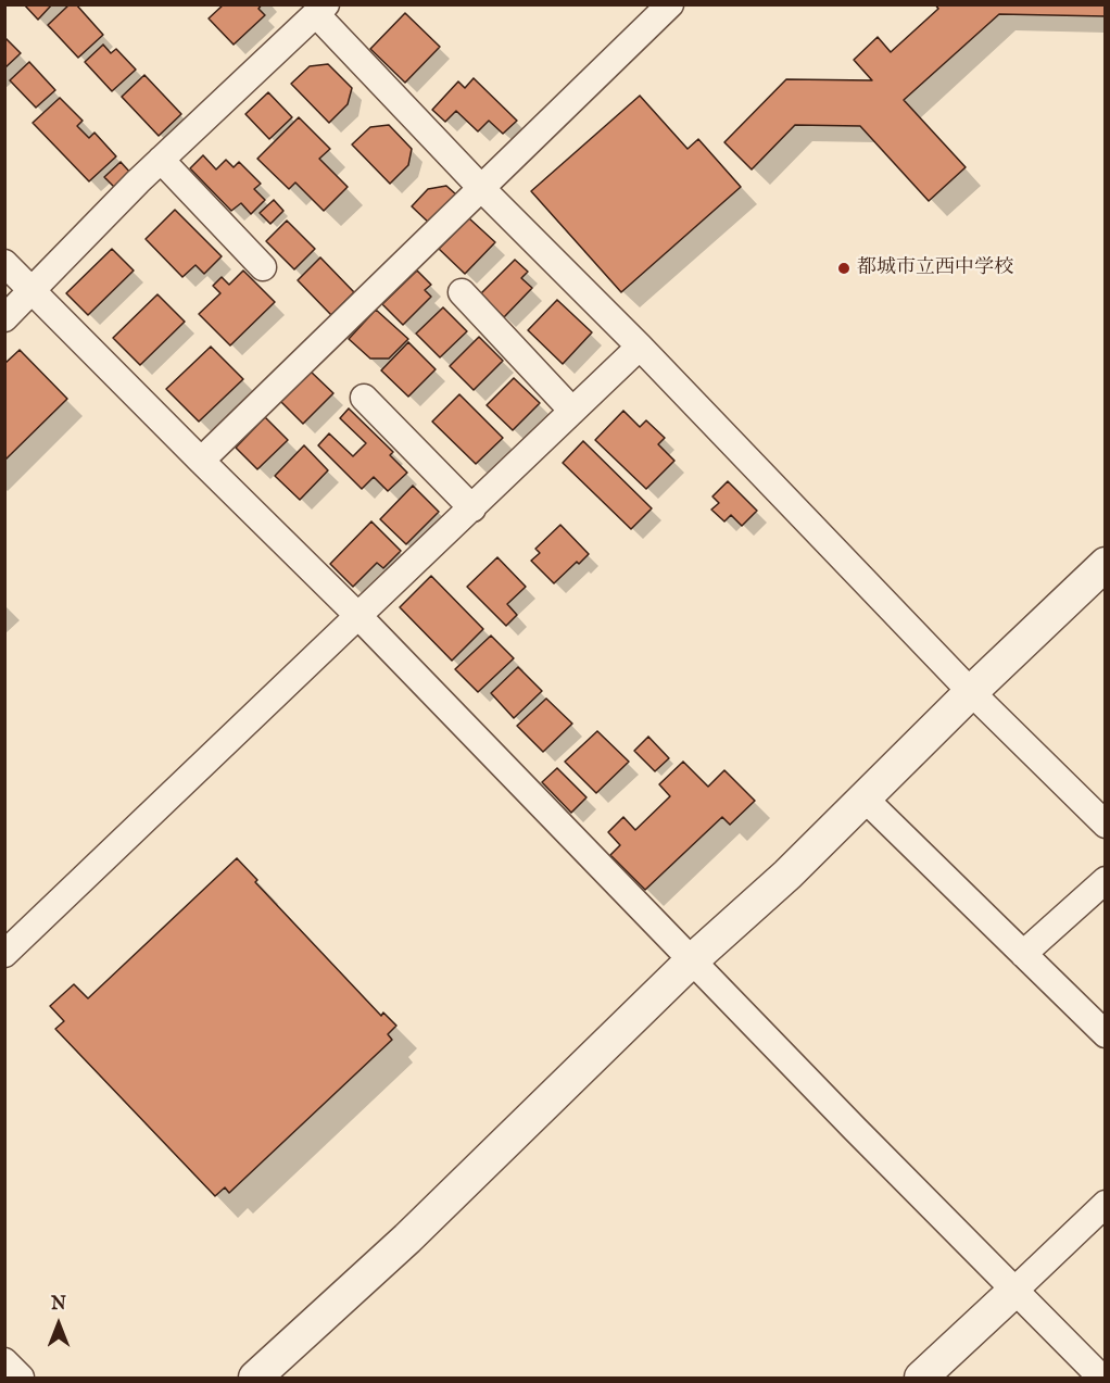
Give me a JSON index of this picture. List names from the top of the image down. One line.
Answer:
{"places":["都城市立西中学校"],"north":"top"}
